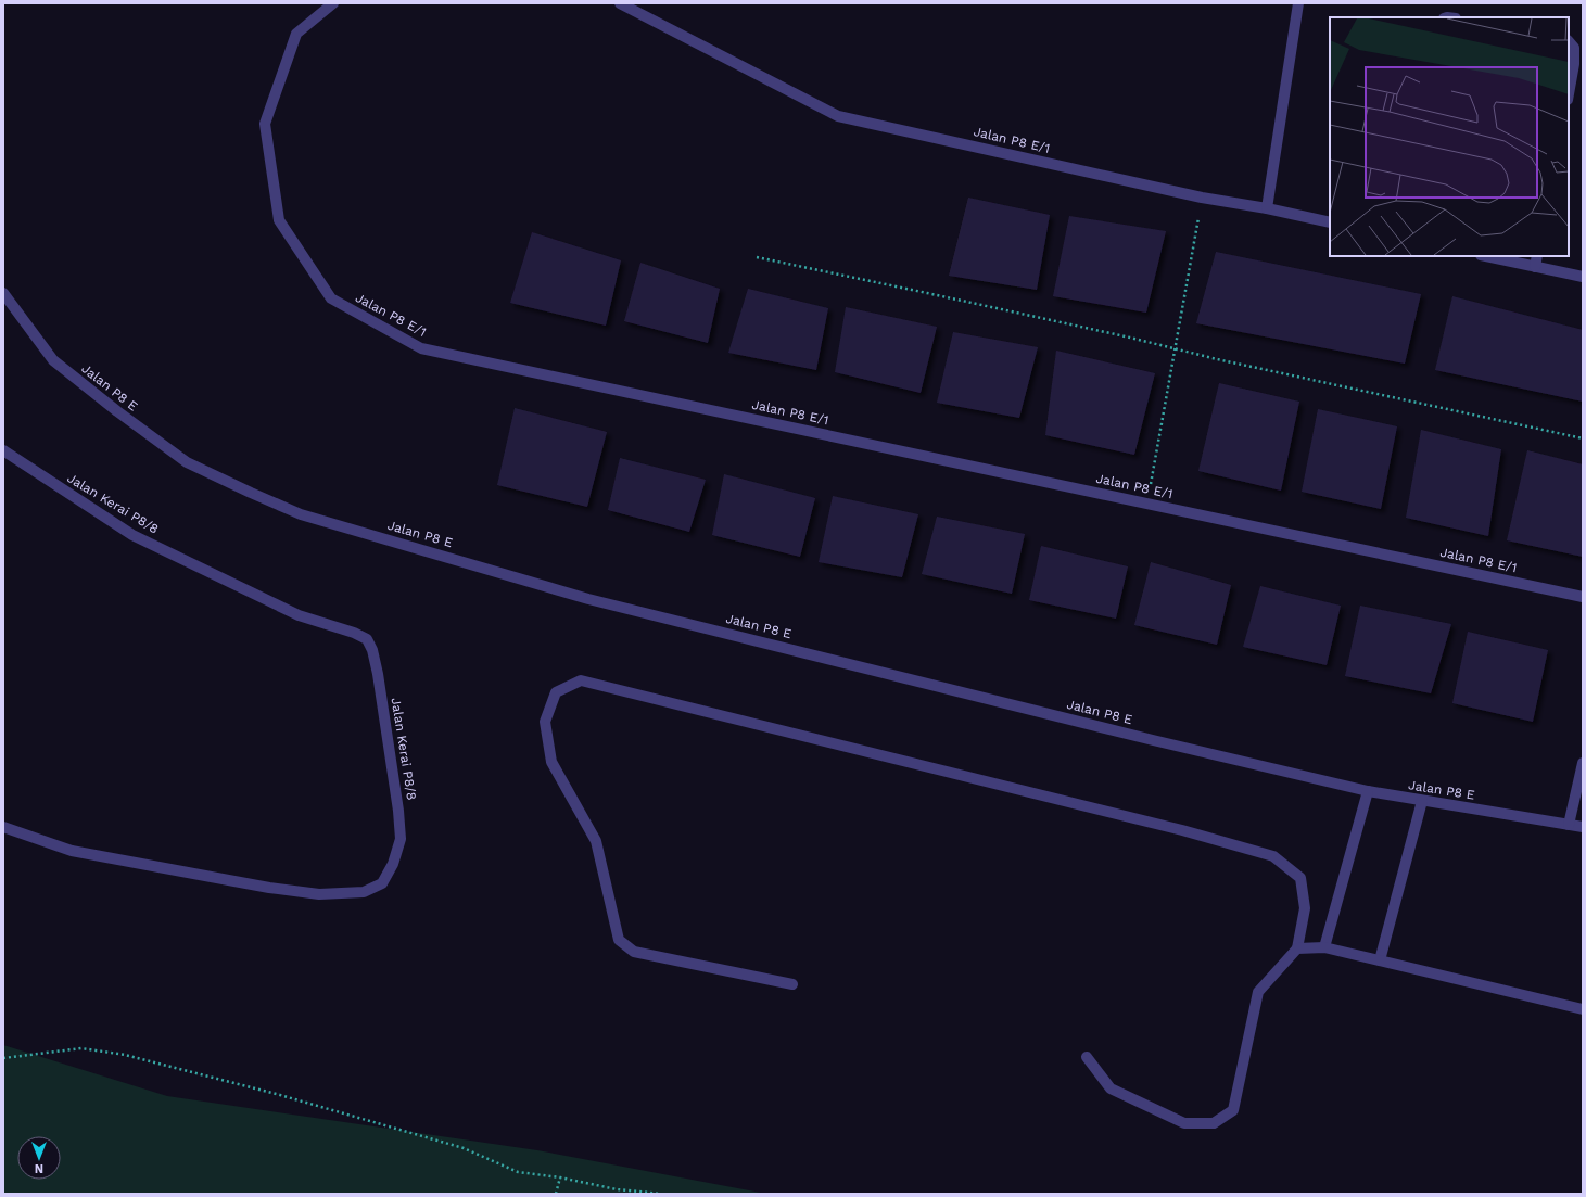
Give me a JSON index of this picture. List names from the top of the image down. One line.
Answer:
{"streets":{"street":["Jalan P8 E/1","Jalan P8 E","Jalan Kerai P8/8"]},"north":"bottom"}
